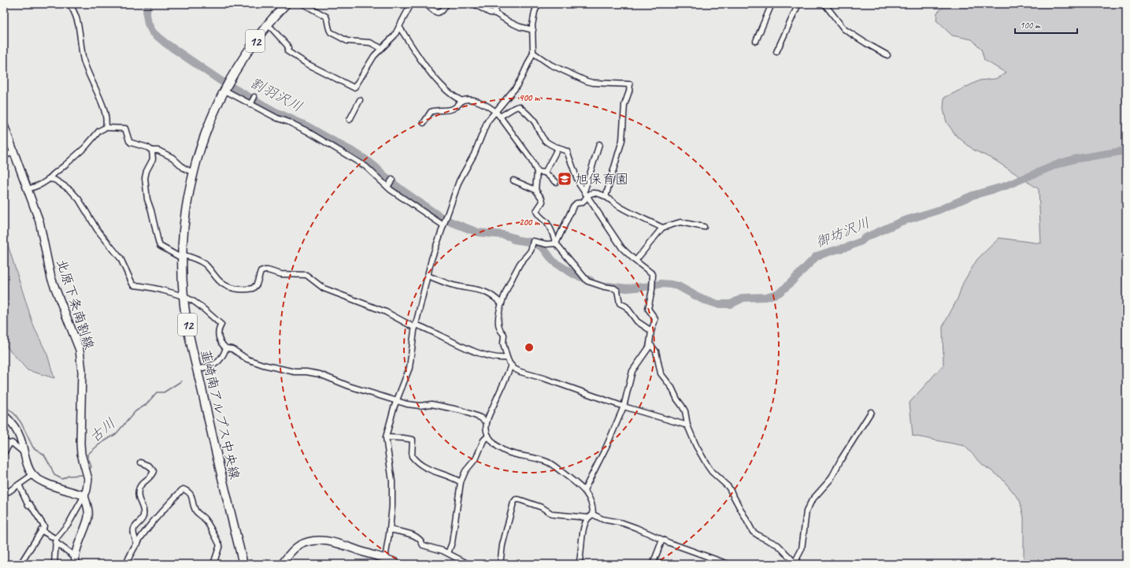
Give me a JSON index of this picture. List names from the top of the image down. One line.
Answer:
{"streets":{"main road":["12","北原下条南割線","韮崎南アルプス中央線"]},"water":["割羽沢川","御坊沢川","古川"],"places":{"school or university":["旭保育園"]},"scale_bar":"100 m","rings":["400 m","200 m"]}
